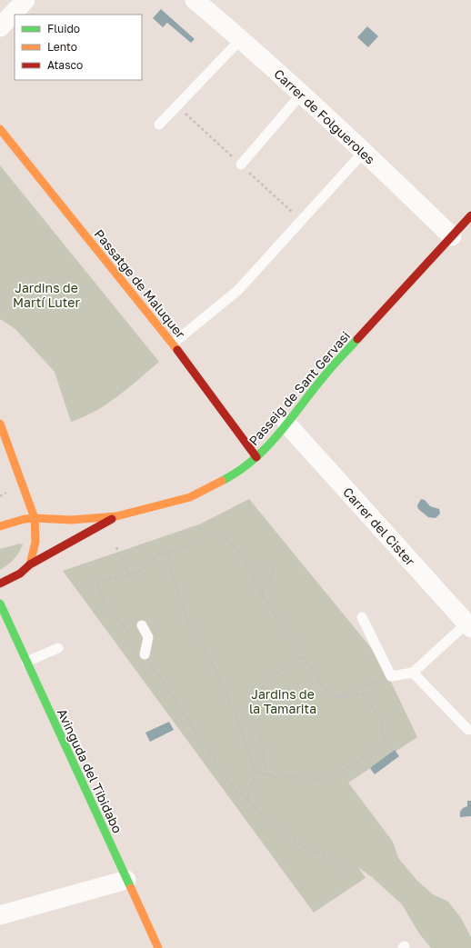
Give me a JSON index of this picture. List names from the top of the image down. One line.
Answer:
{"streets":{"street":["Carrer de Folgueroles","Passatge de Maluquer","Passeig de Sant Gervasi","Carrer del Cister","Avinguda del Tibidabo"]},"crossings":[["Carrer de Folgueroles","Passeig de Sant Gervasi"],["Passatge de Maluquer","Passeig de Sant Gervasi"],["Passeig de Sant Gervasi","Carrer del Cister"]],"parks":["Jardins de Martí Luter","Jardins de la Tamarita"],"legend":["Fluido","Lento","Atasco"]}
